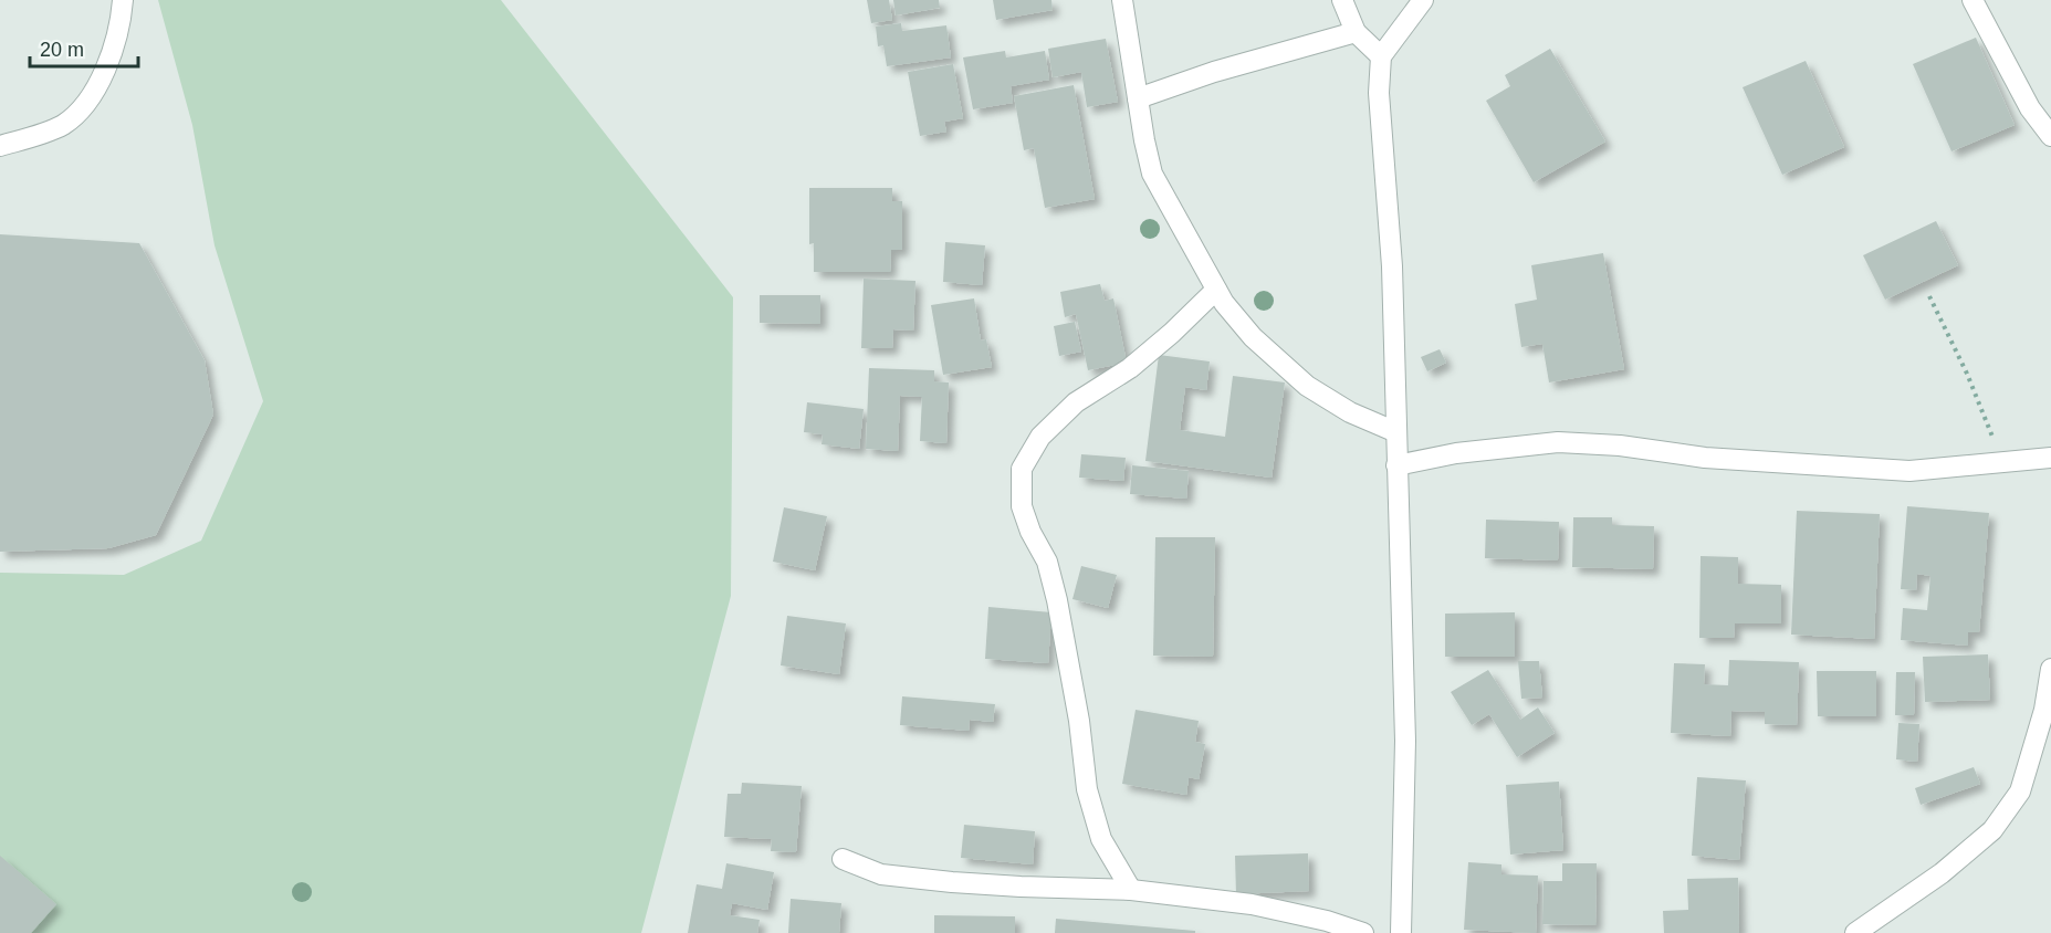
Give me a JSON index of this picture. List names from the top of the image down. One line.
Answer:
{"scale_bar":"20 m"}
